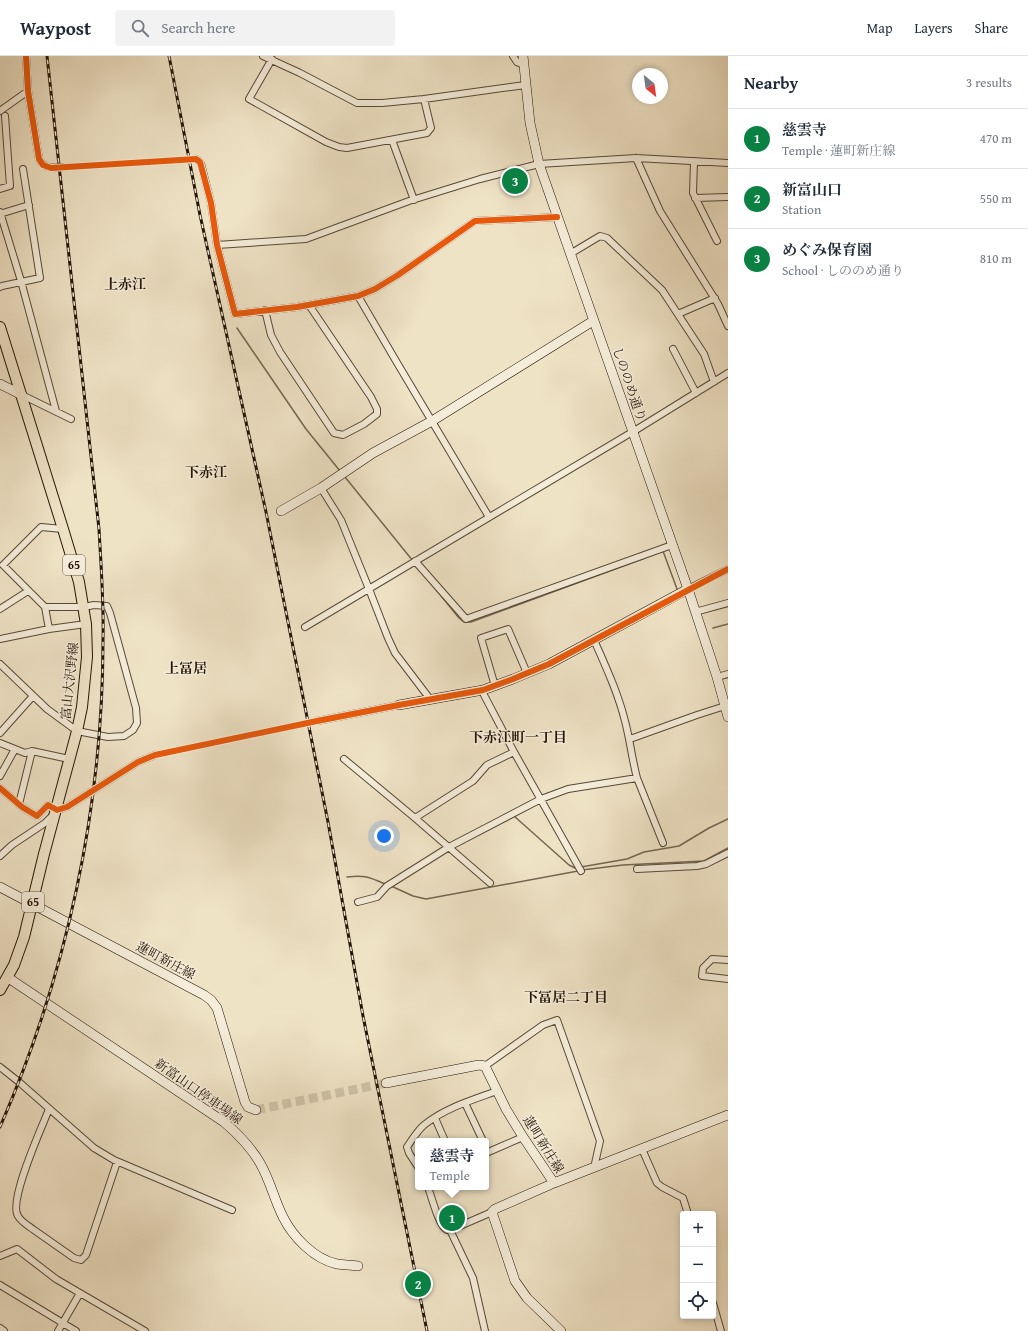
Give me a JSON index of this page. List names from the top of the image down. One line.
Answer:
{"streets":{"main road":["しののめ通り","65","富山大沢野線","蓮町新庄線","新富山口停車場線"]},"crossings":[["富山大沢野線","蓮町新庄線"],["富山大沢野線","新富山口停車場線"]],"districts":["上赤江","下赤江","上冨居","下赤江町一丁目","下冨居二丁目"],"north":"bottom right","page":{"header":"Waypost","search":"Search here","nav":["Map","Layers","Share"],"heading":["Nearby","3 results"],"list":[{"mark":"1","name":"慈雲寺","note":"Temple · 蓮町新庄線","value":"470 m"},{"mark":"2","name":"新富山口","note":"Station","value":"550 m"},{"mark":"3","name":"めぐみ保育園","note":"School · しののめ通り","value":"810 m"}],"pins":["3","1","2"],"popup":["慈雲寺","Temple"],"map_buttons":["+","−"]}}
